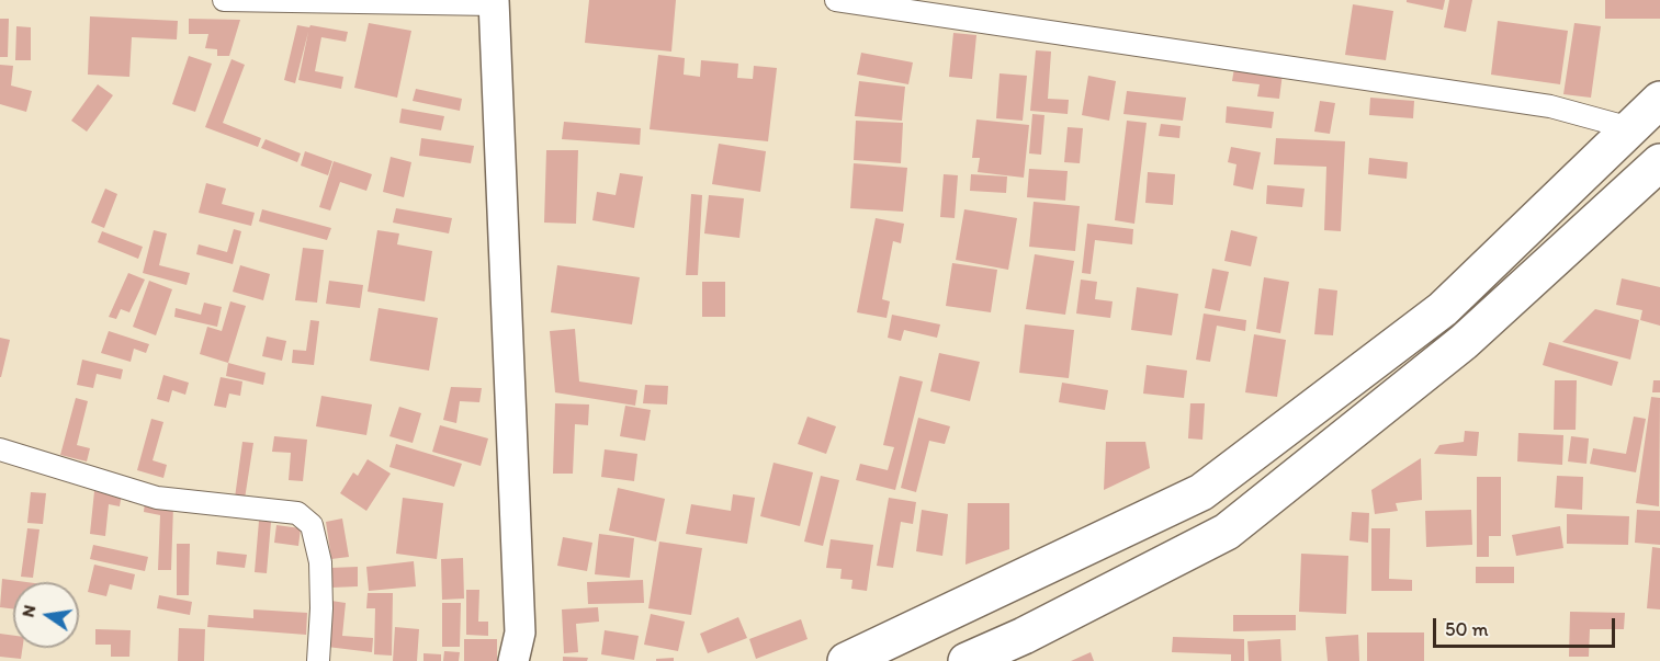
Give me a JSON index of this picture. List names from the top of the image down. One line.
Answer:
{"scale_bar":"50 m","north":"left"}
